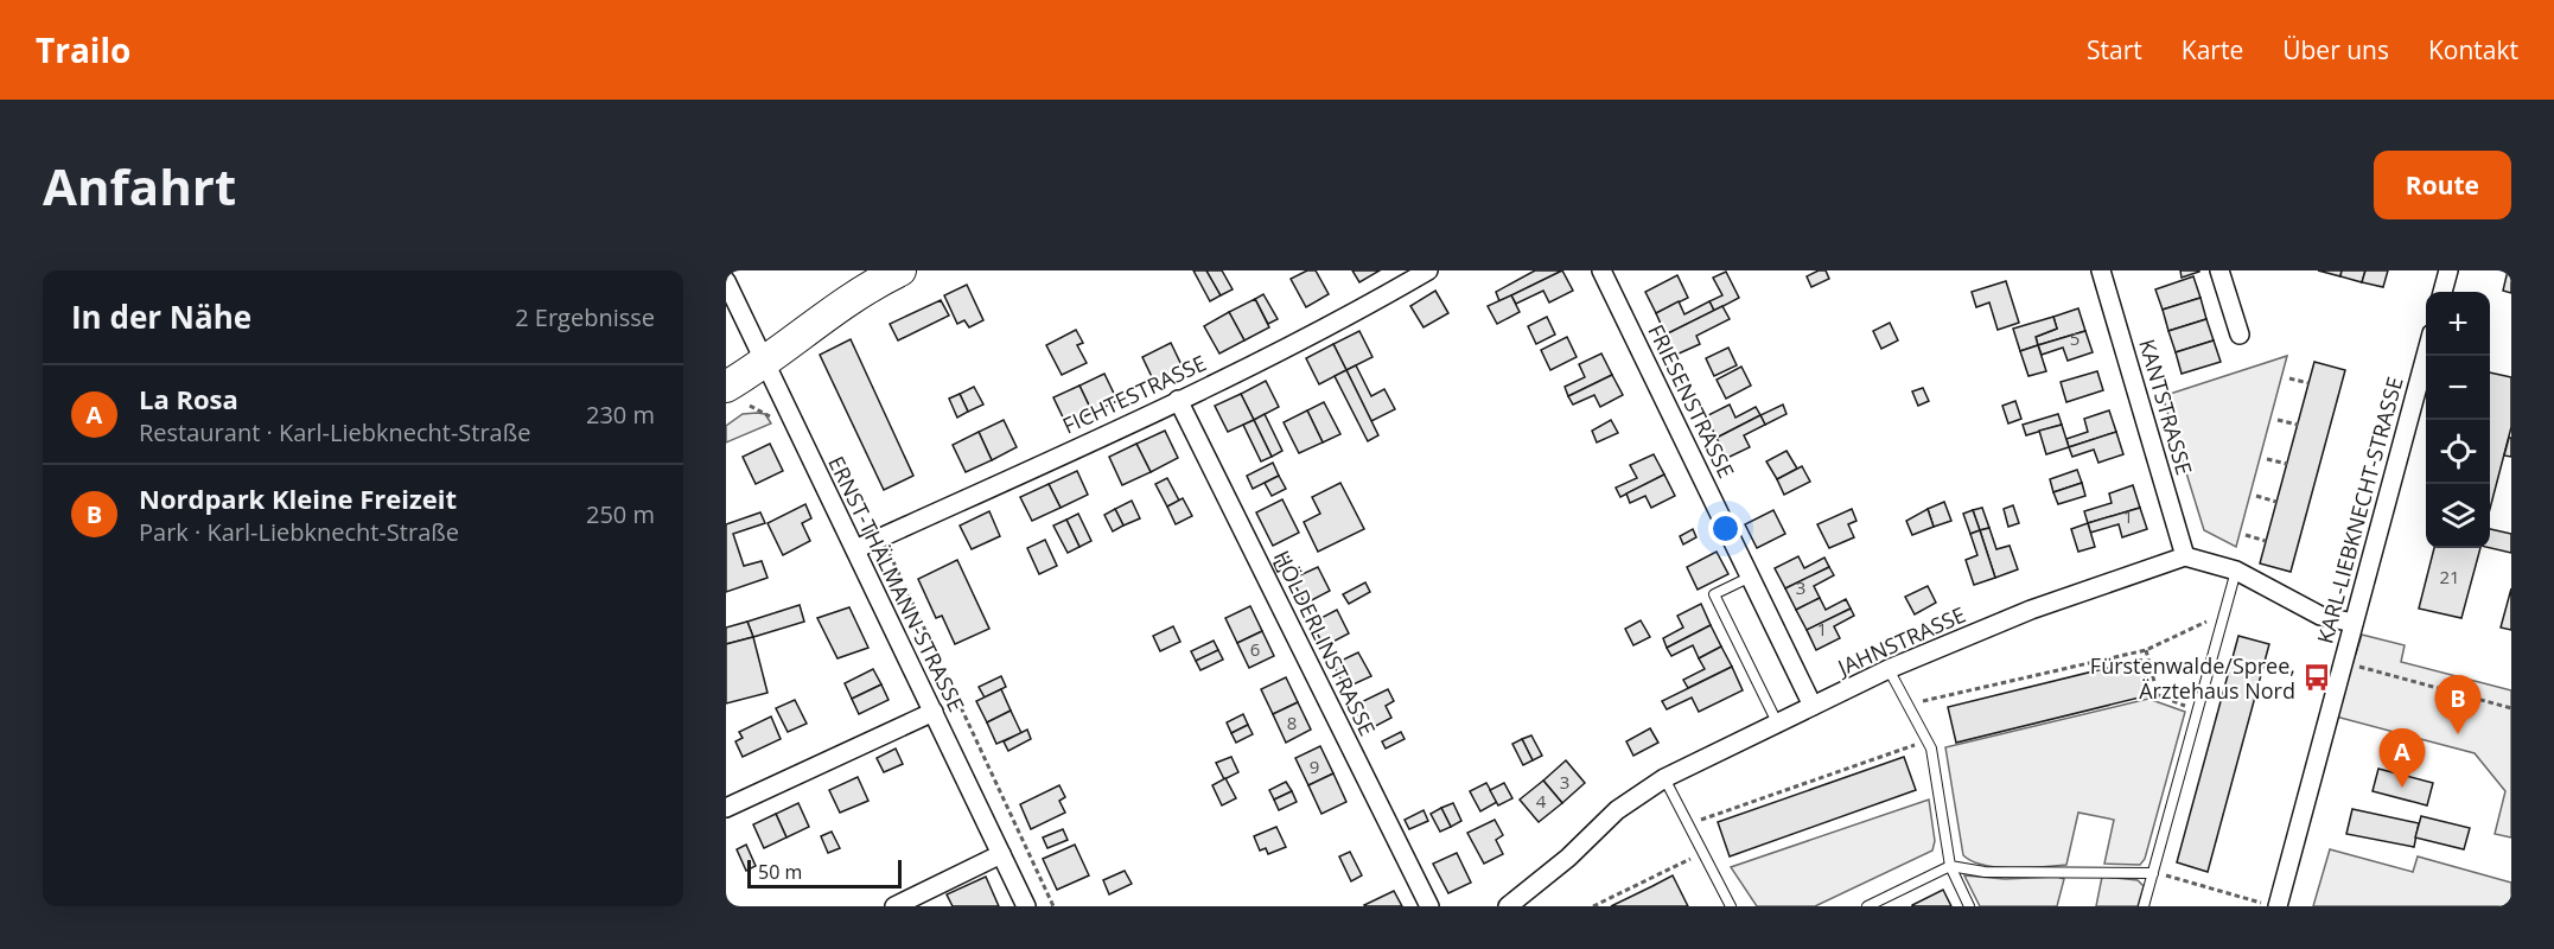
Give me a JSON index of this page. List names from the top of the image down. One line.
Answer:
{"streets":{"street":["FICHTESTRASSE","FRIESENSTRASSE","KANTSTRASSE","KARL-LIEBKNECHT-STRASSE","ERNST-THÄLMANN-STRASSE","JAHNSTRASSE","HÖLDERLINSTRASSE"]},"crossings":[["FICHTESTRASSE","ERNST-THÄLMANN-STRASSE"],["FICHTESTRASSE","HÖLDERLINSTRASSE"],["FRIESENSTRASSE","JAHNSTRASSE"],["KANTSTRASSE","JAHNSTRASSE"]],"places":{"bus stop":["Fürstenwalde/Spree, Ärztehaus Nord"]},"house_numbers":["5","1","21","3","1","6","8","9","3","4"],"scale_bar":"50 m","page":{"header":"Trailo","nav":["Start","Karte","Über uns","Kontakt"],"buttons":"Route","title":"Anfahrt","heading":["In der Nähe","2 Ergebnisse"],"map_buttons":["+","−"],"list":[{"mark":"A","name":"La Rosa","note":"Restaurant · Karl-Liebknecht-Straße","value":"230 m"},{"mark":"B","name":"Nordpark Kleine Freizeit","note":"Park · Karl-Liebknecht-Straße","value":"250 m"}],"pins":["B","A"],"scale":"50 m"}}
